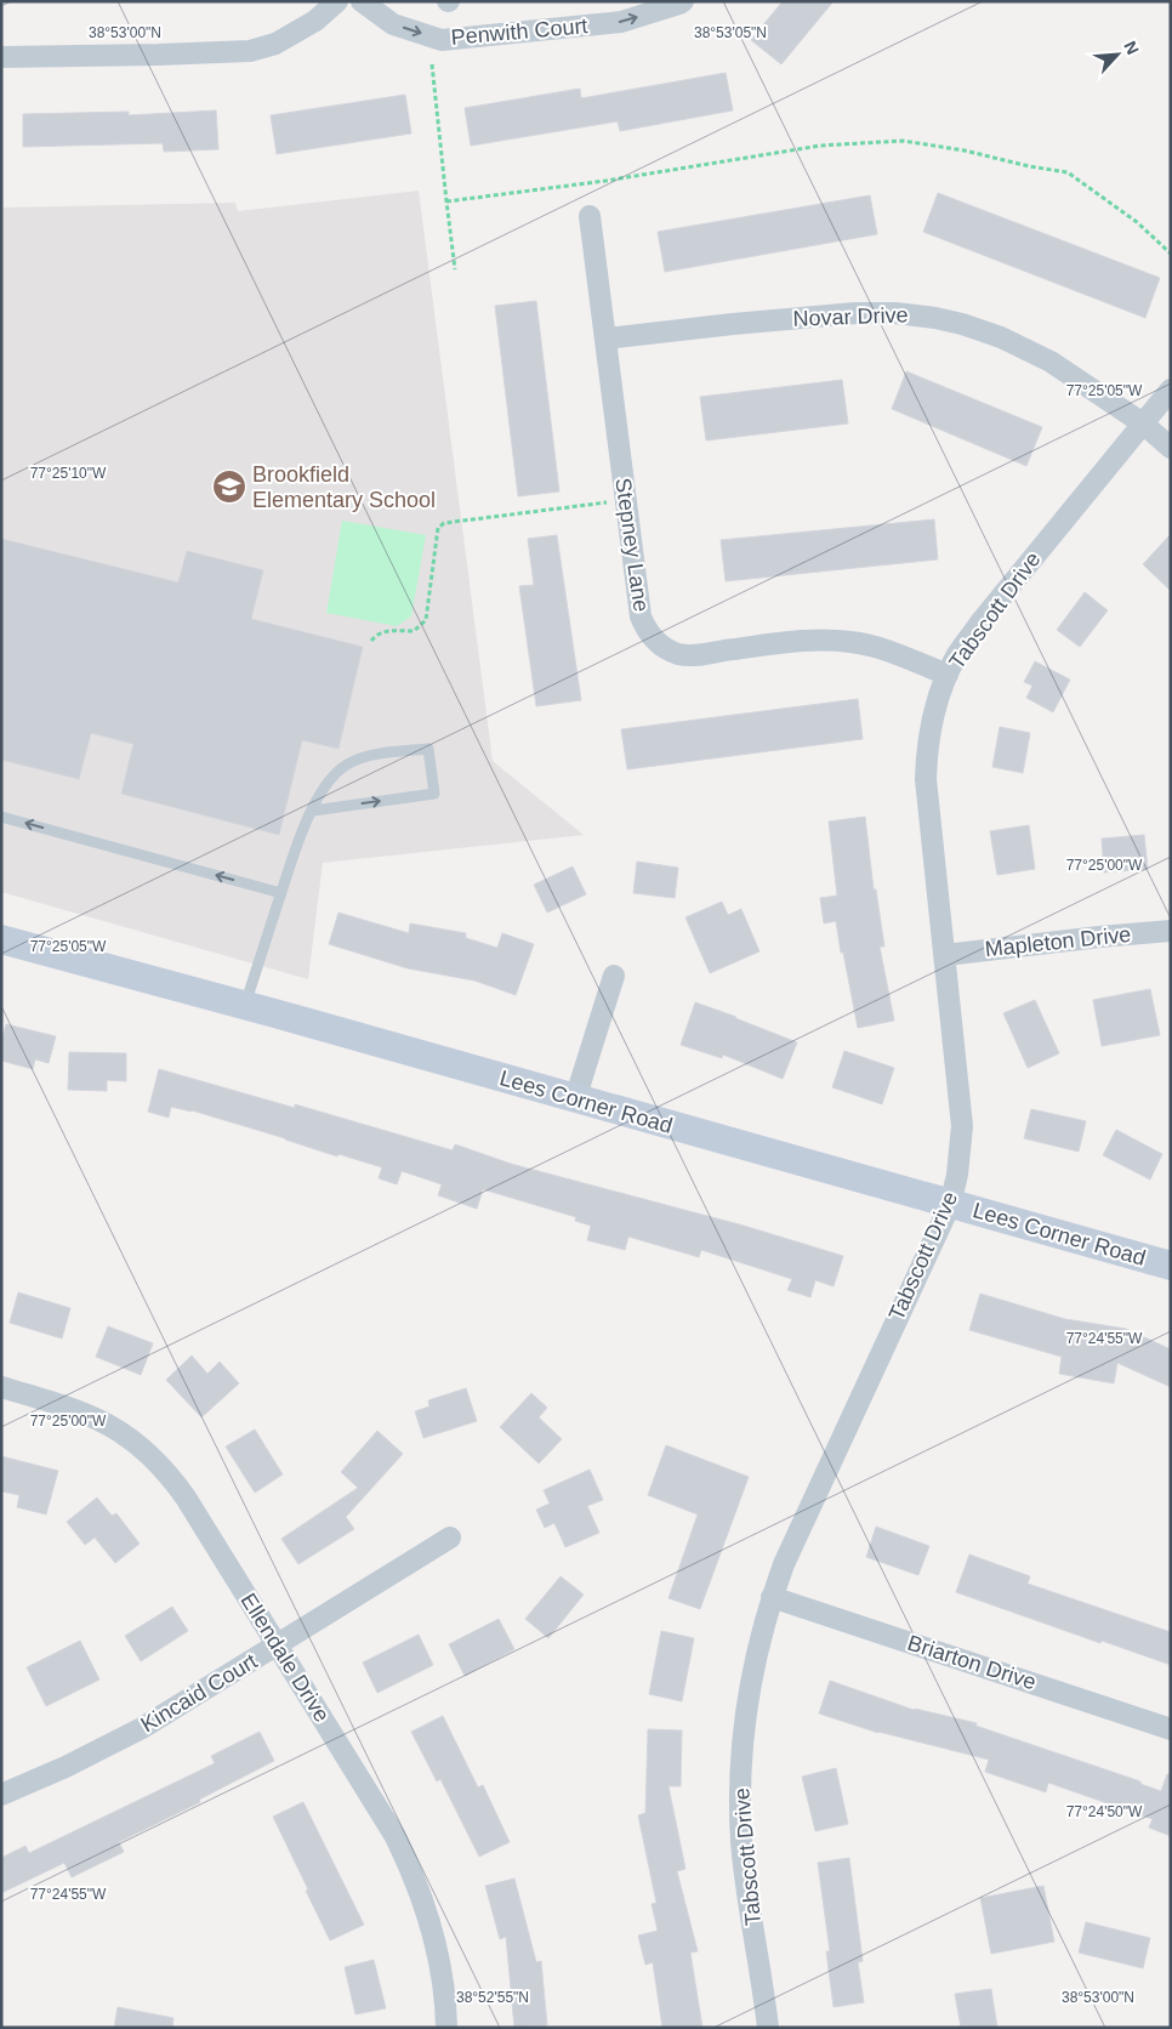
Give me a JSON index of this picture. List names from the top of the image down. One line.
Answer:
{"streets":{"street":["Penwith Court","Novar Drive","Stepney Lane","Tabscott Drive","Mapleton Drive","Lees Corner Road","Ellendale Drive","Briarton Drive","Kincaid Court"]},"crossings":[["Novar Drive","Stepney Lane"],["Novar Drive","Tabscott Drive"],["Stepney Lane","Tabscott Drive"],["Tabscott Drive","Mapleton Drive"],["Tabscott Drive","Lees Corner Road"],["Tabscott Drive","Briarton Drive"],["Ellendale Drive","Kincaid Court"]],"one_way":["Penwith Court"],"places":{"school or university":["Brookfield Elementary School"]},"north":"top right","coordinates":["38°53'00\"N","38°53'05\"N","77°25'05\"W","77°25'10\"W","77°25'00\"W","77°24'55\"W","77°24'50\"W","38°52'55\"N"]}
